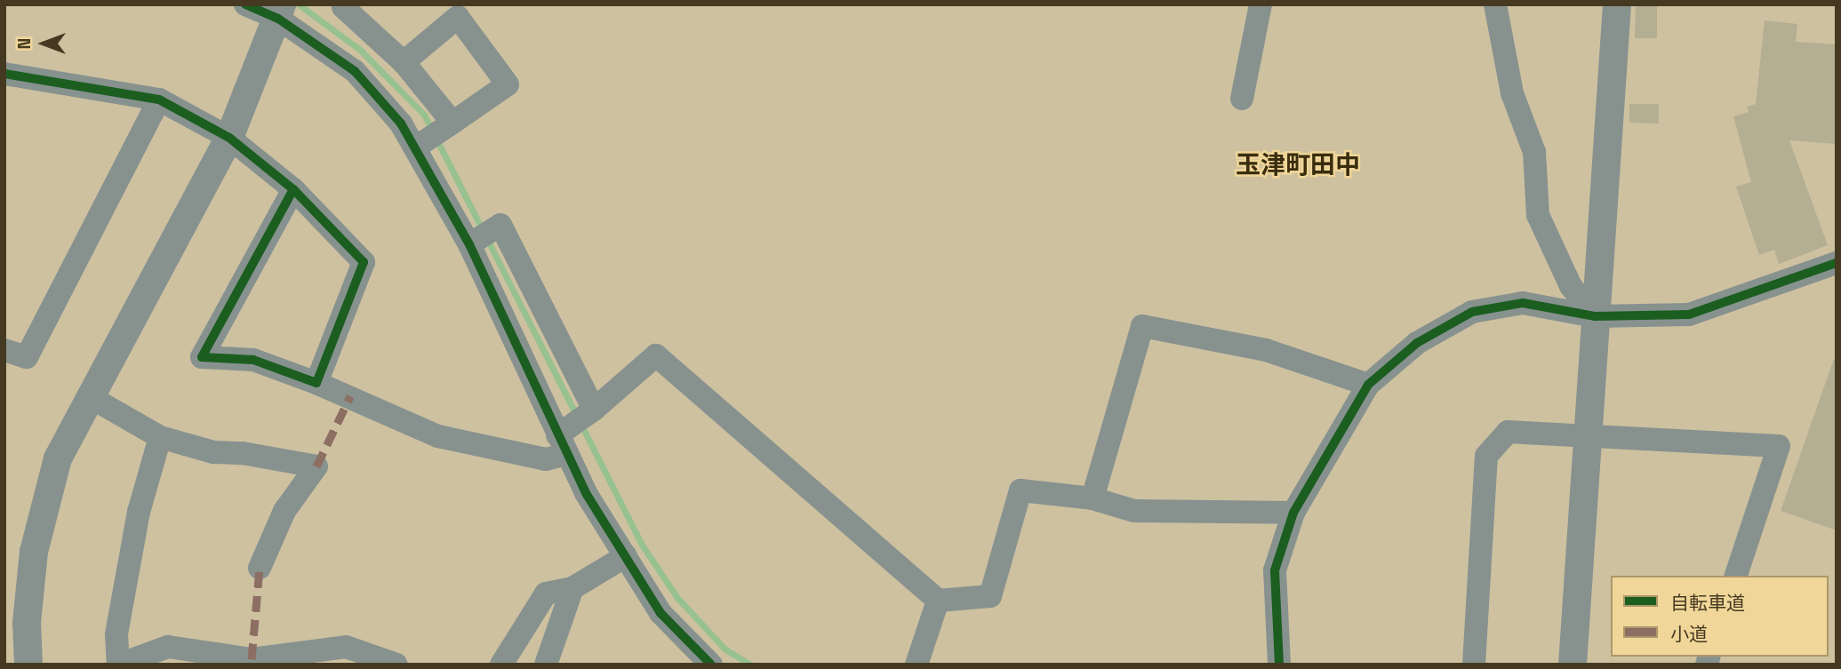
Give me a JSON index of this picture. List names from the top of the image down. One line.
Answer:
{"districts":["玉津町田中"],"legend":["自転車道","小道"],"north":"left"}
